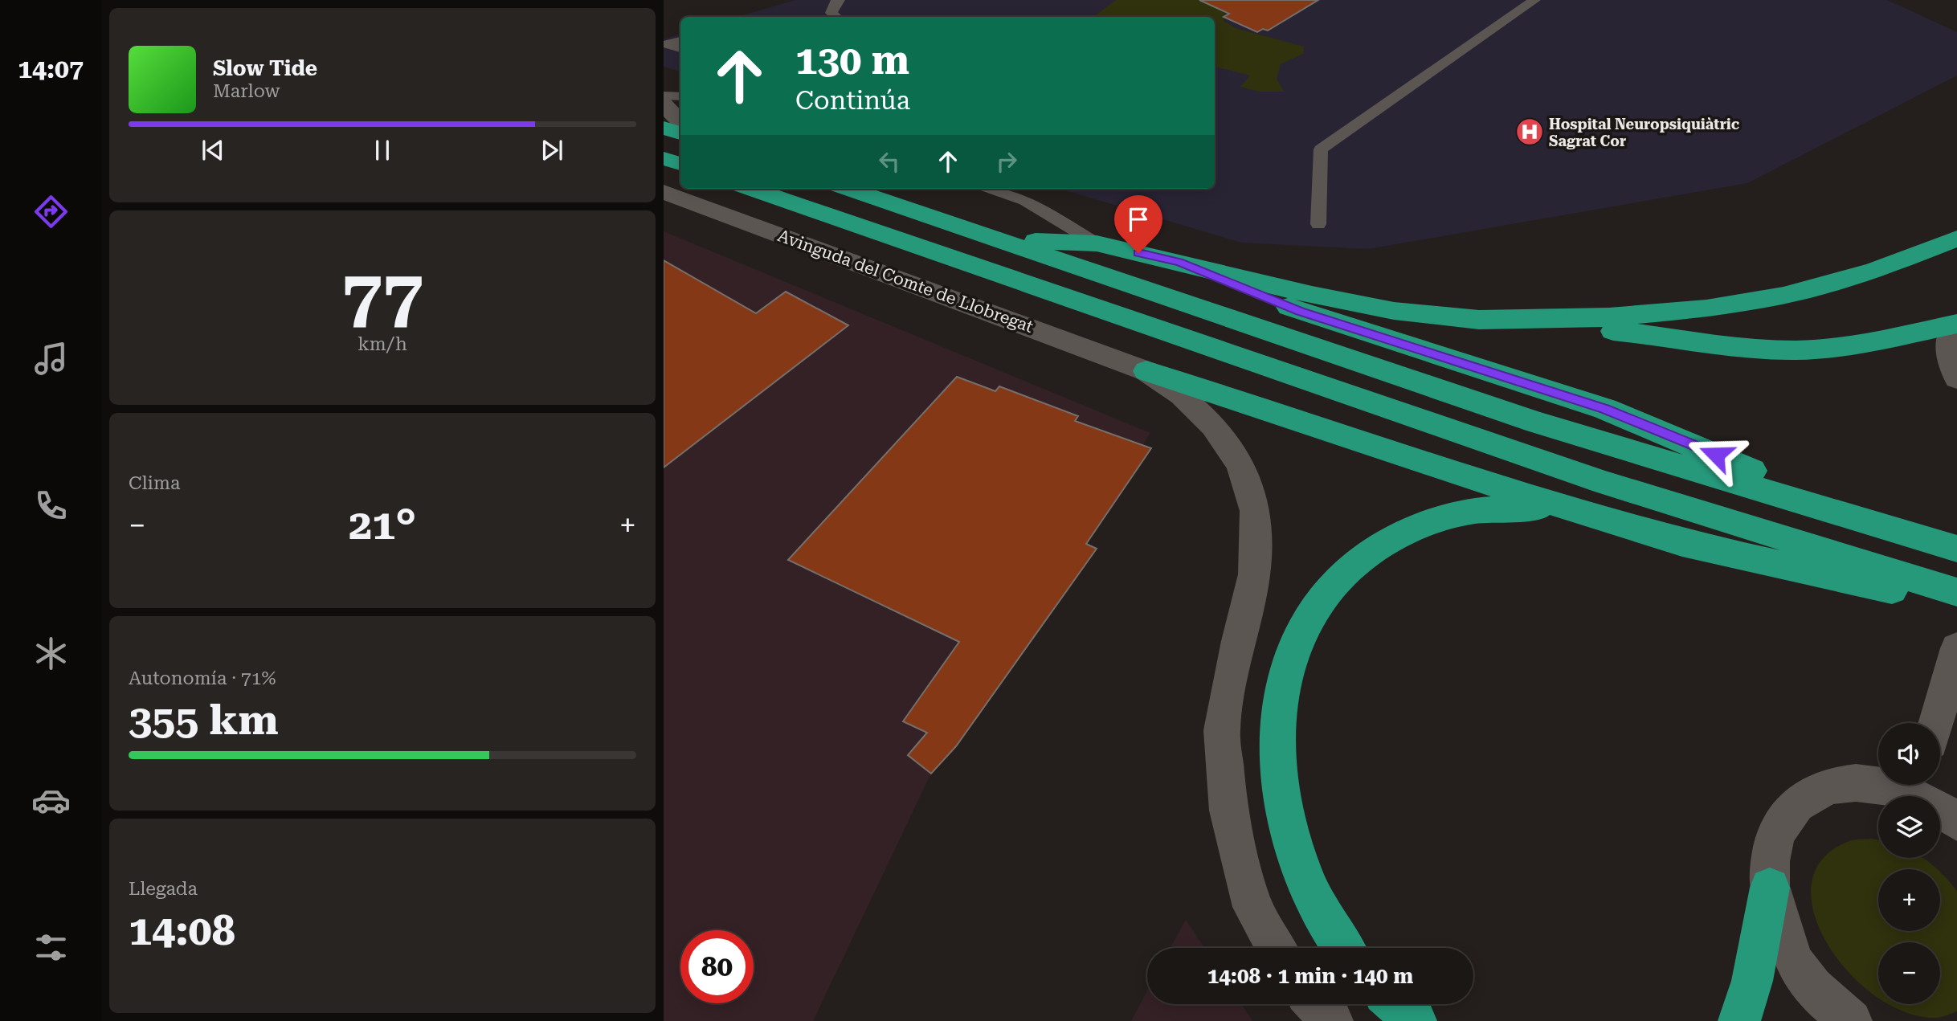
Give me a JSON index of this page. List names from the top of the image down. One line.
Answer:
{"streets":{"street":["Avinguda del Comte de Llobregat"]},"places":{"hospital":["Hospital Neuropsiquiàtric Sagrat Cor"]},"page":{"tabs":"14:07","turn":["130 m","Continúa"],"song":["Slow Tide","Marlow"],"tile":[["77","km/h"],"Clima",["Autonomía · 71%","355 km"],["Llegada","14:08"]],"heat":["−","21°","+"],"map_buttons":["+","−"],"limit":"80","trip":"14:08 · 1 min · 140 m"}}
